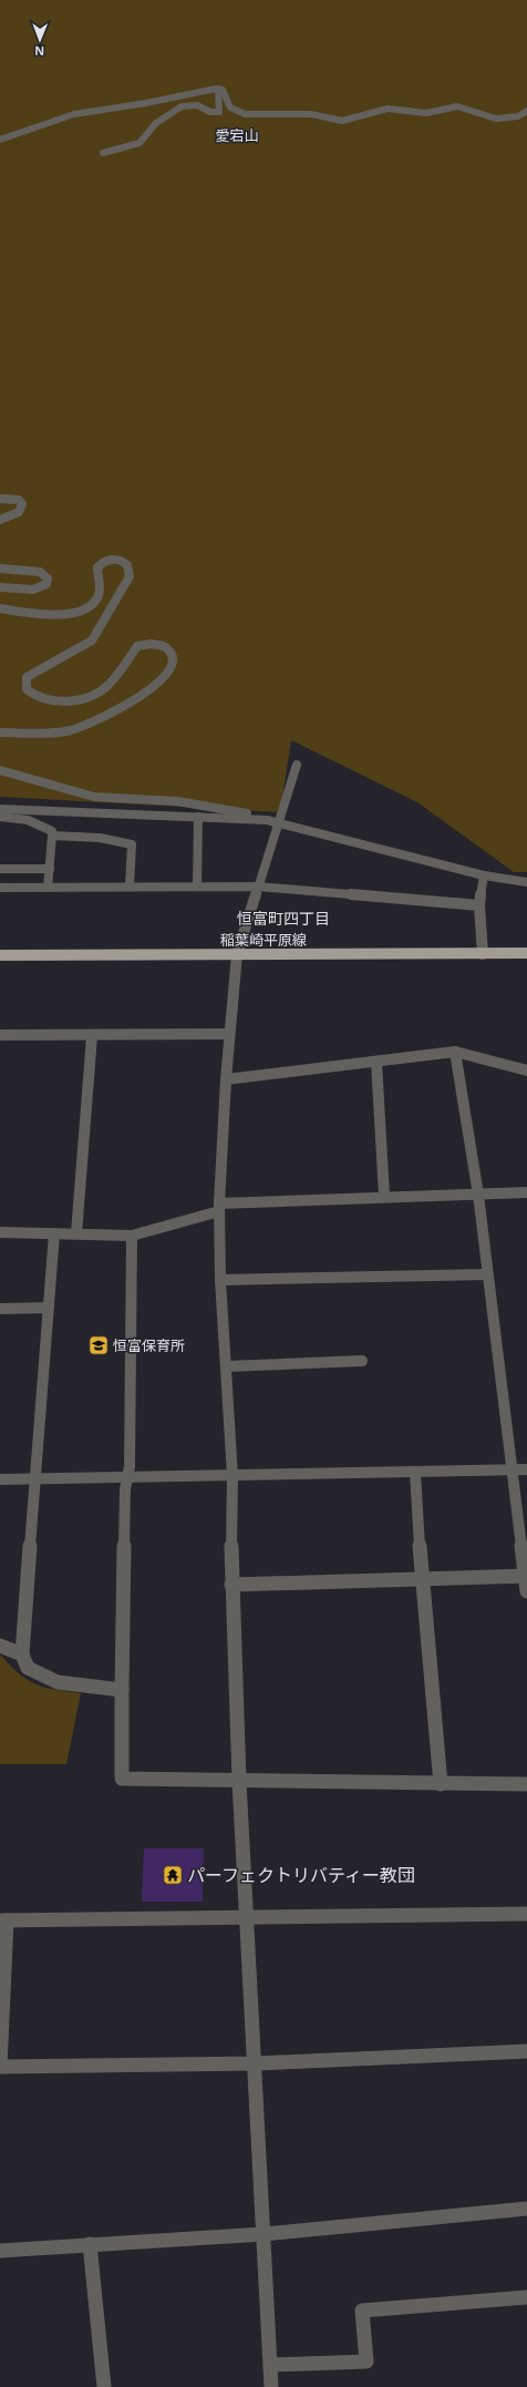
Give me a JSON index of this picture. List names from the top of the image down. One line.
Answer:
{"streets":{"main road":["稲葉崎平原線"]},"districts":["愛宕山","恒富町四丁目"],"places":{"school or university":["恒富保育所"],"temple":["パーフェクトリバティー教団"]},"north":"bottom"}
